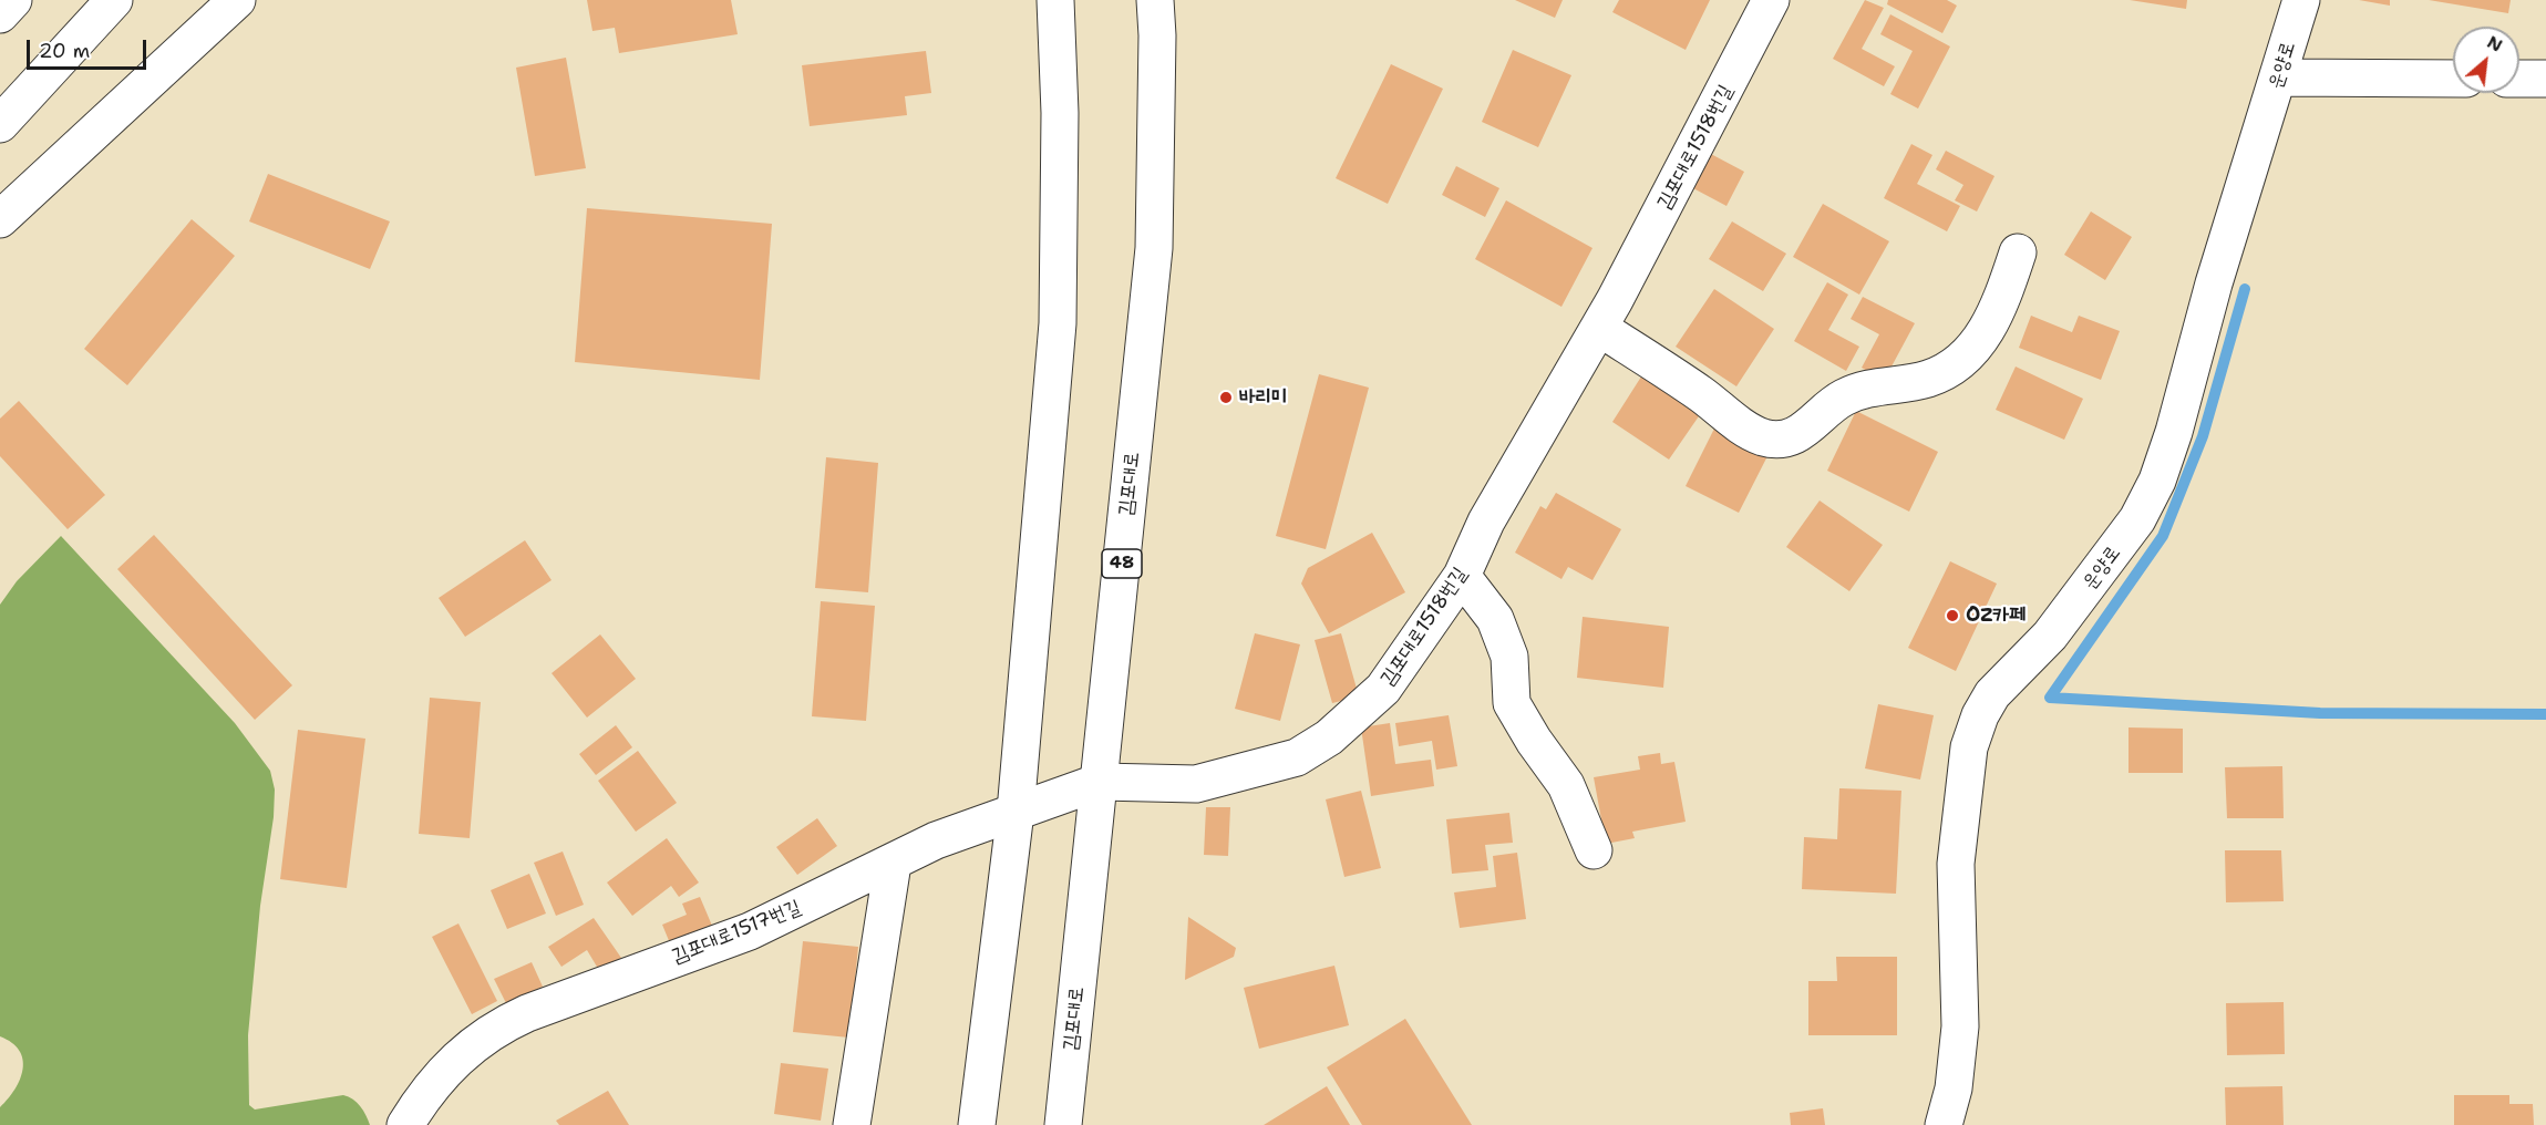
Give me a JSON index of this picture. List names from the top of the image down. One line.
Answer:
{"streets":{"main road":["운양로","김포대로1518번길","김포대로","48","김포대로1517번길"]},"crossings":[["김포대로1518번길","김포대로"],["김포대로1518번길","김포대로1517번길"],["김포대로","김포대로1517번길"]],"places":["바리미","OZ카페"],"scale_bar":"20 m","north":"top right"}
